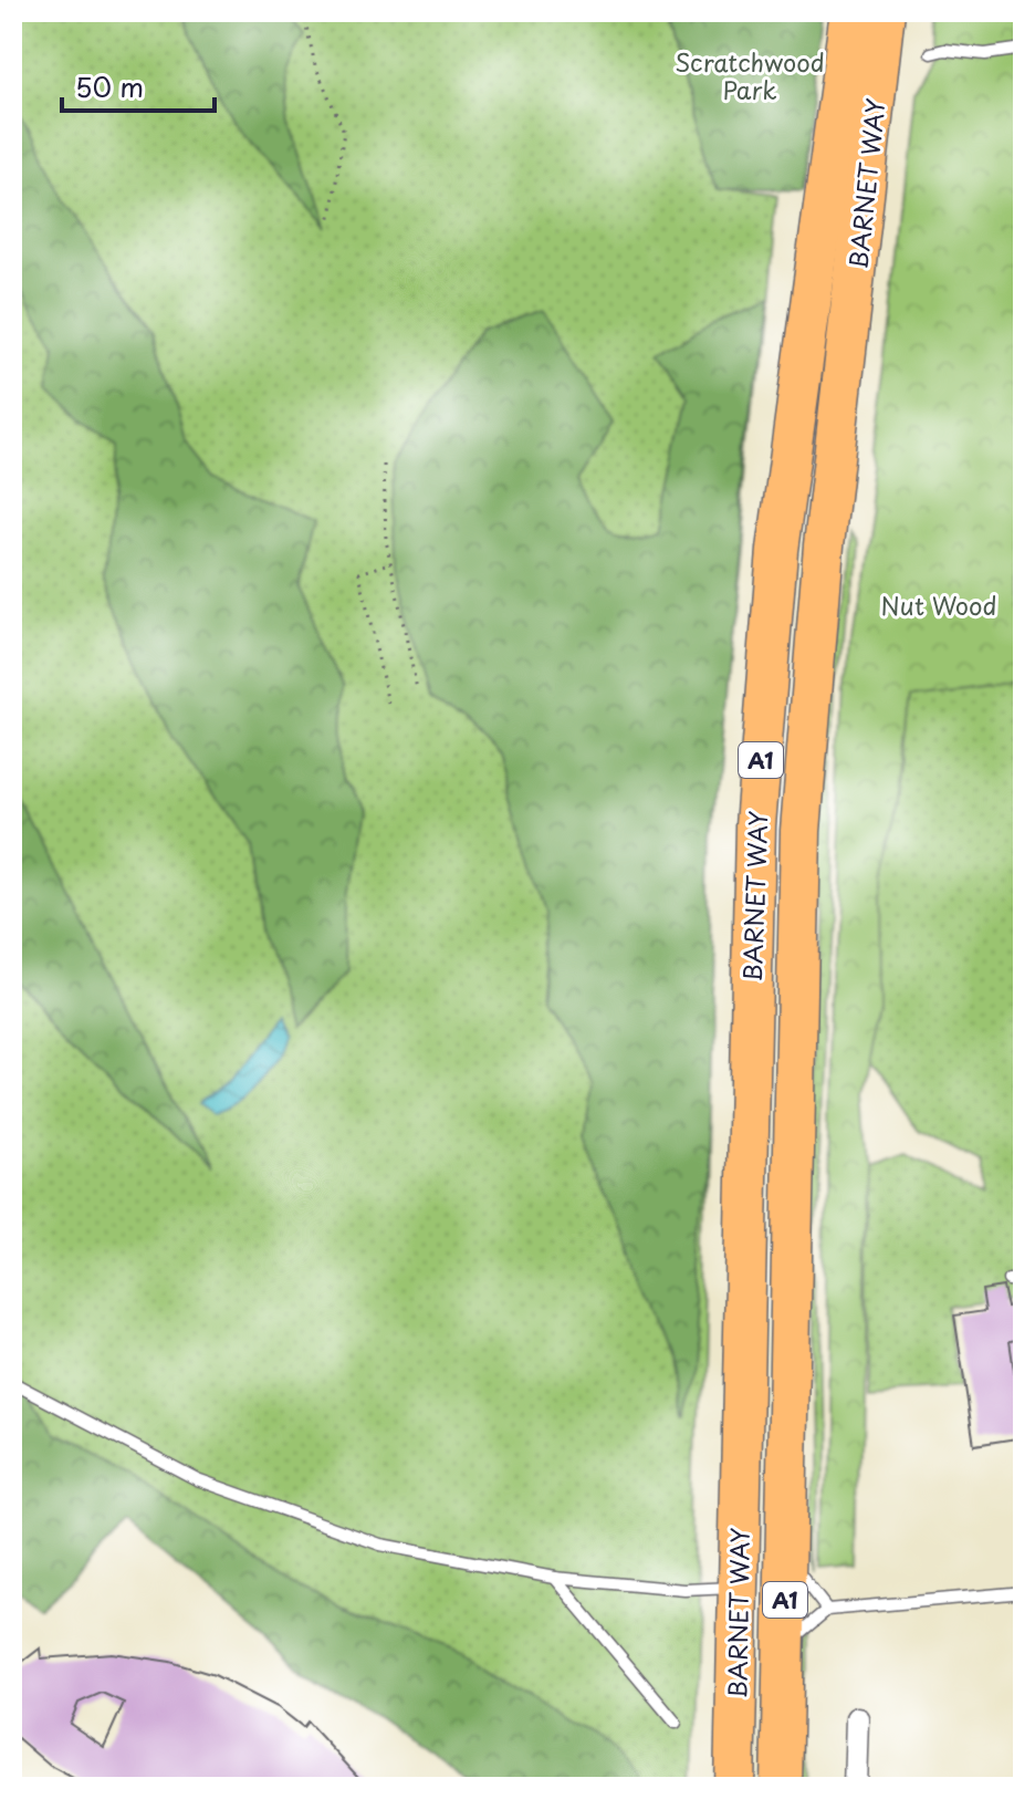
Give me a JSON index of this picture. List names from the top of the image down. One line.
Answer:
{"streets":{"highway":["BARNET WAY","A1"]},"parks":["Scratchwood Park","Nut Wood"],"scale_bar":"50 m"}
